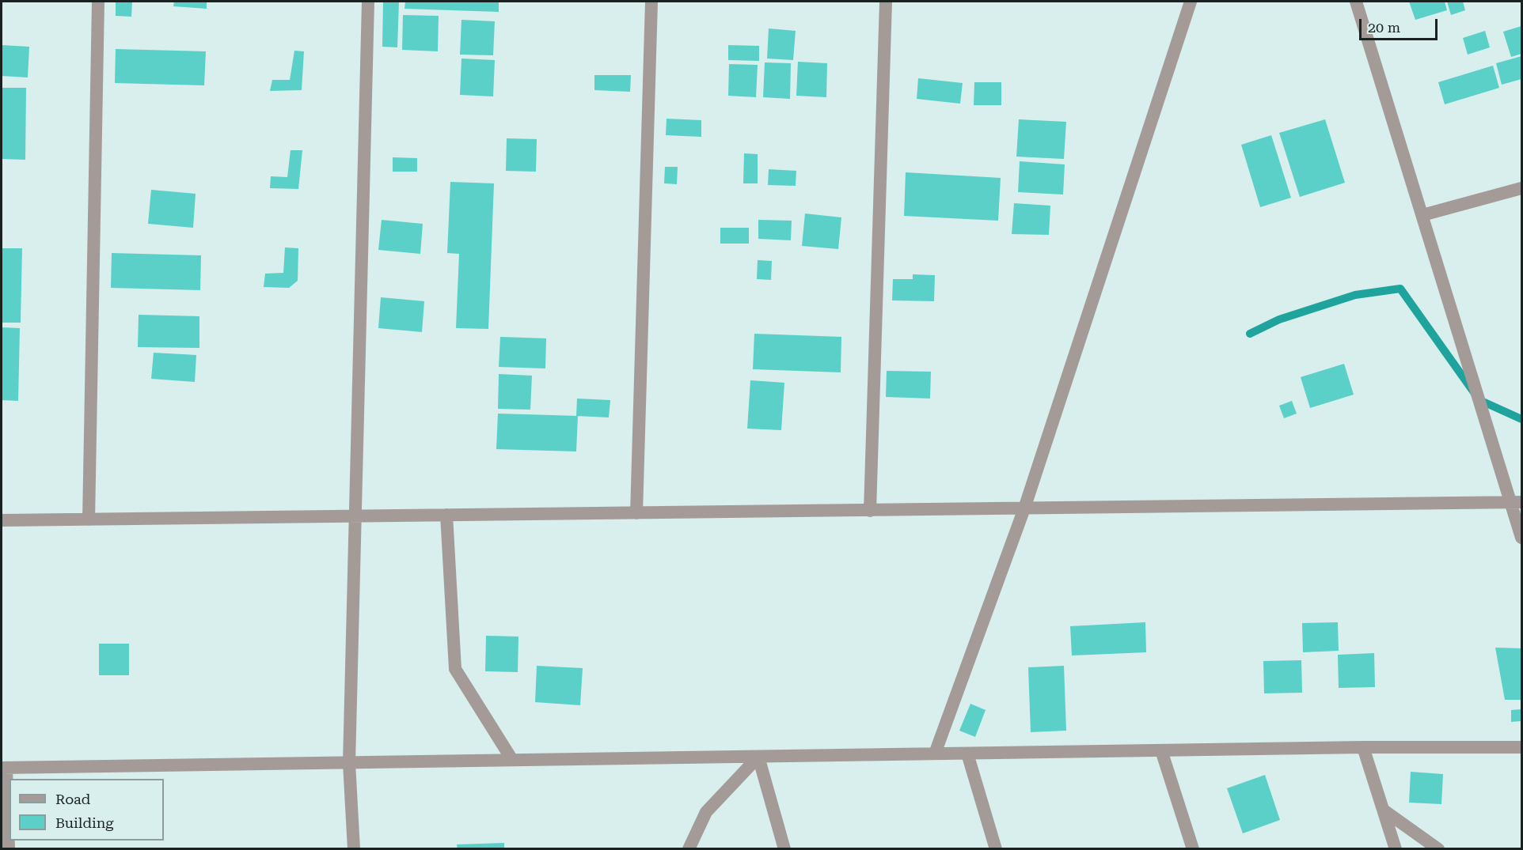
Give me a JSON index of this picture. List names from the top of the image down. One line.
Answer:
{"legend":["Road","Building"],"scale_bar":"20 m"}
